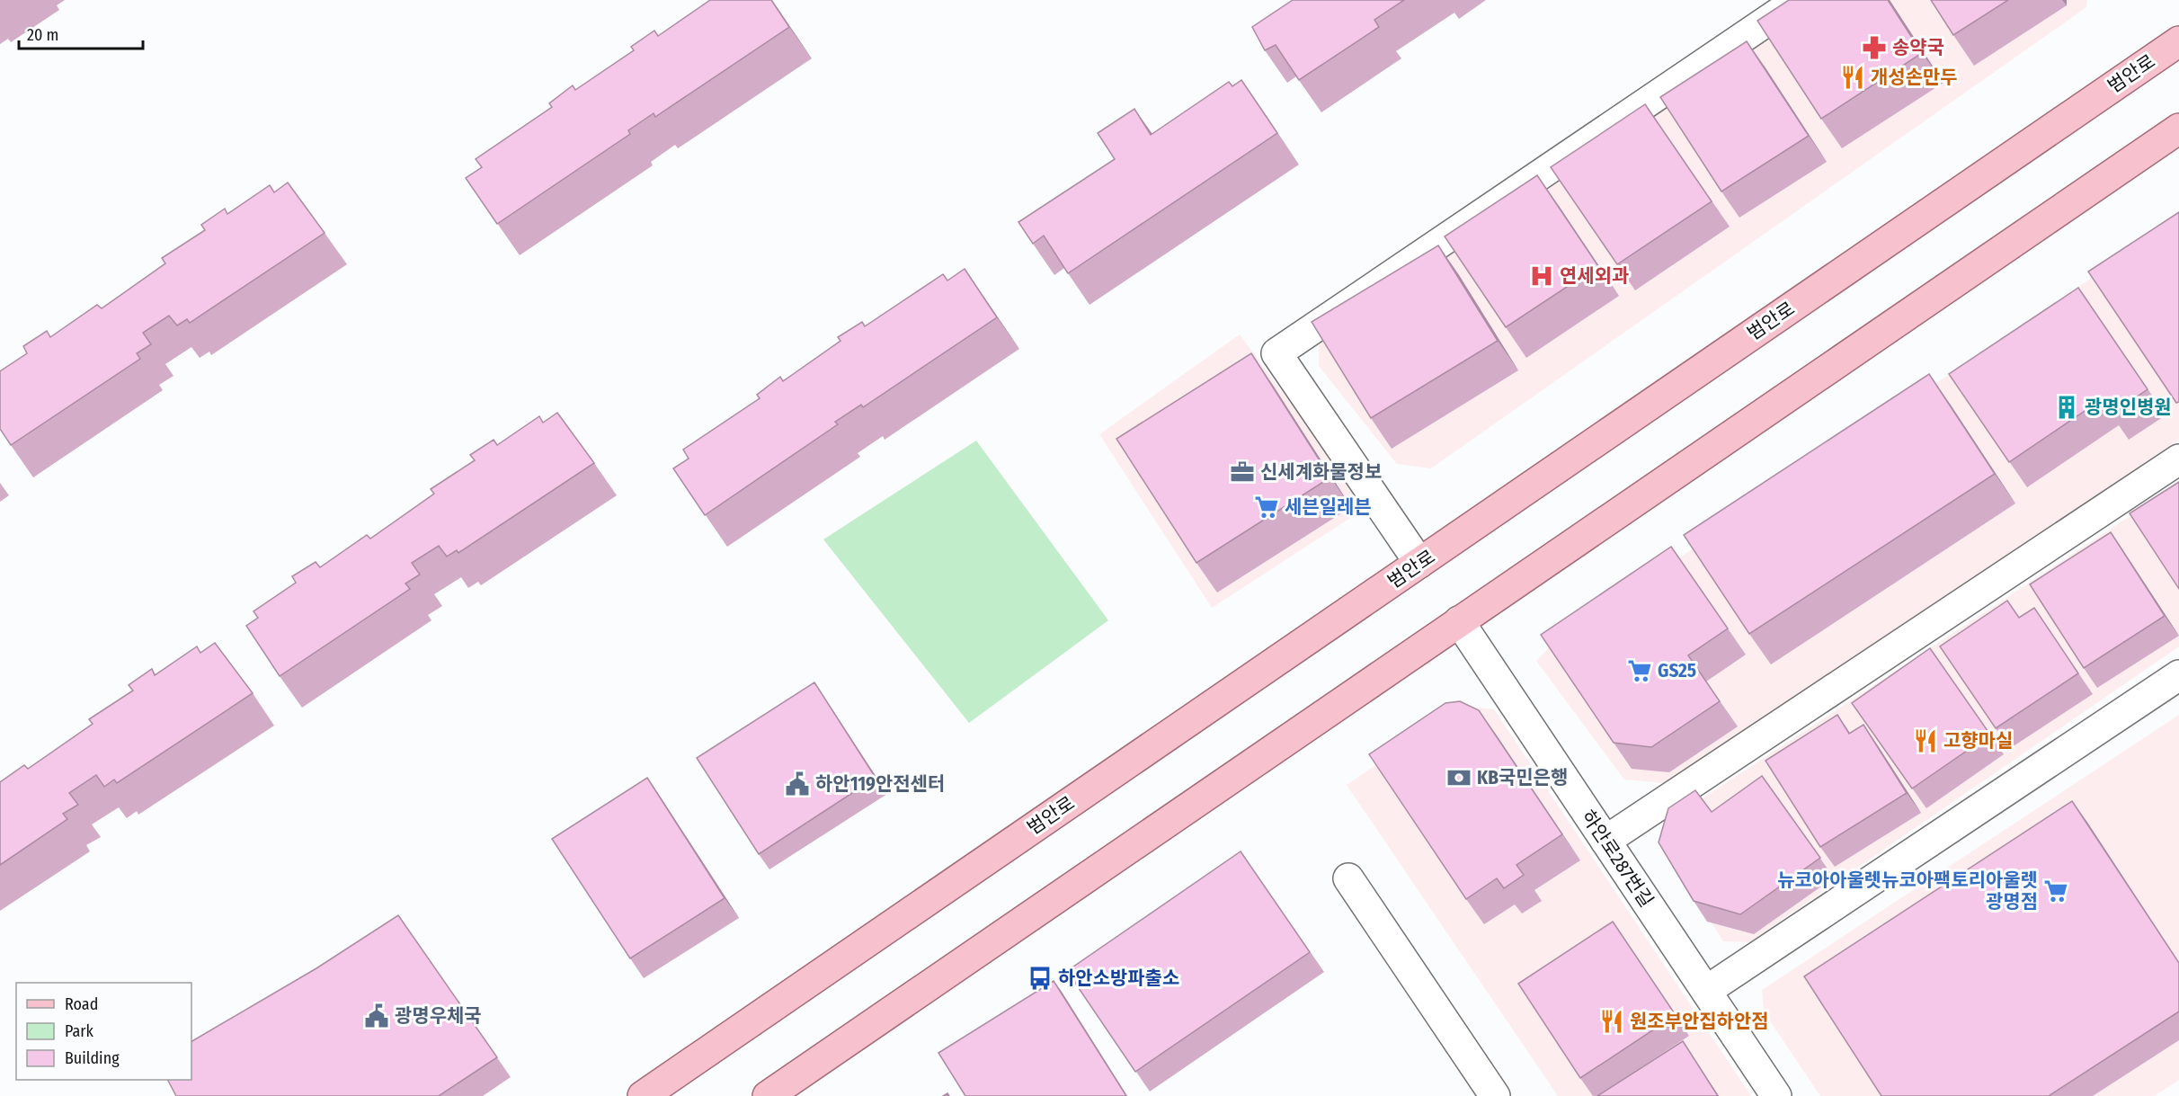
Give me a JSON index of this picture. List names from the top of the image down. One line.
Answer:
{"streets":{"main road":["범안로"],"lane":["하안로287번길"]},"places":{"pharmacy":["송약국"],"restaurant":["개성손만두","고향마실","원조부안집하안점"],"hospital":["연세외과"],"building":["광명인병원"],"office":["신세계화물정보"],"supermarket":["세븐일레븐","GS25","뉴코아아울렛뉴코아팩토리아울렛 광명점"],"bank":["KB국민은행"],"public building":["하안119안전센터","광명우체국"],"bus stop":["하안소방파출소"]},"legend":["Road","Park","Building"],"scale_bar":"20 m"}
